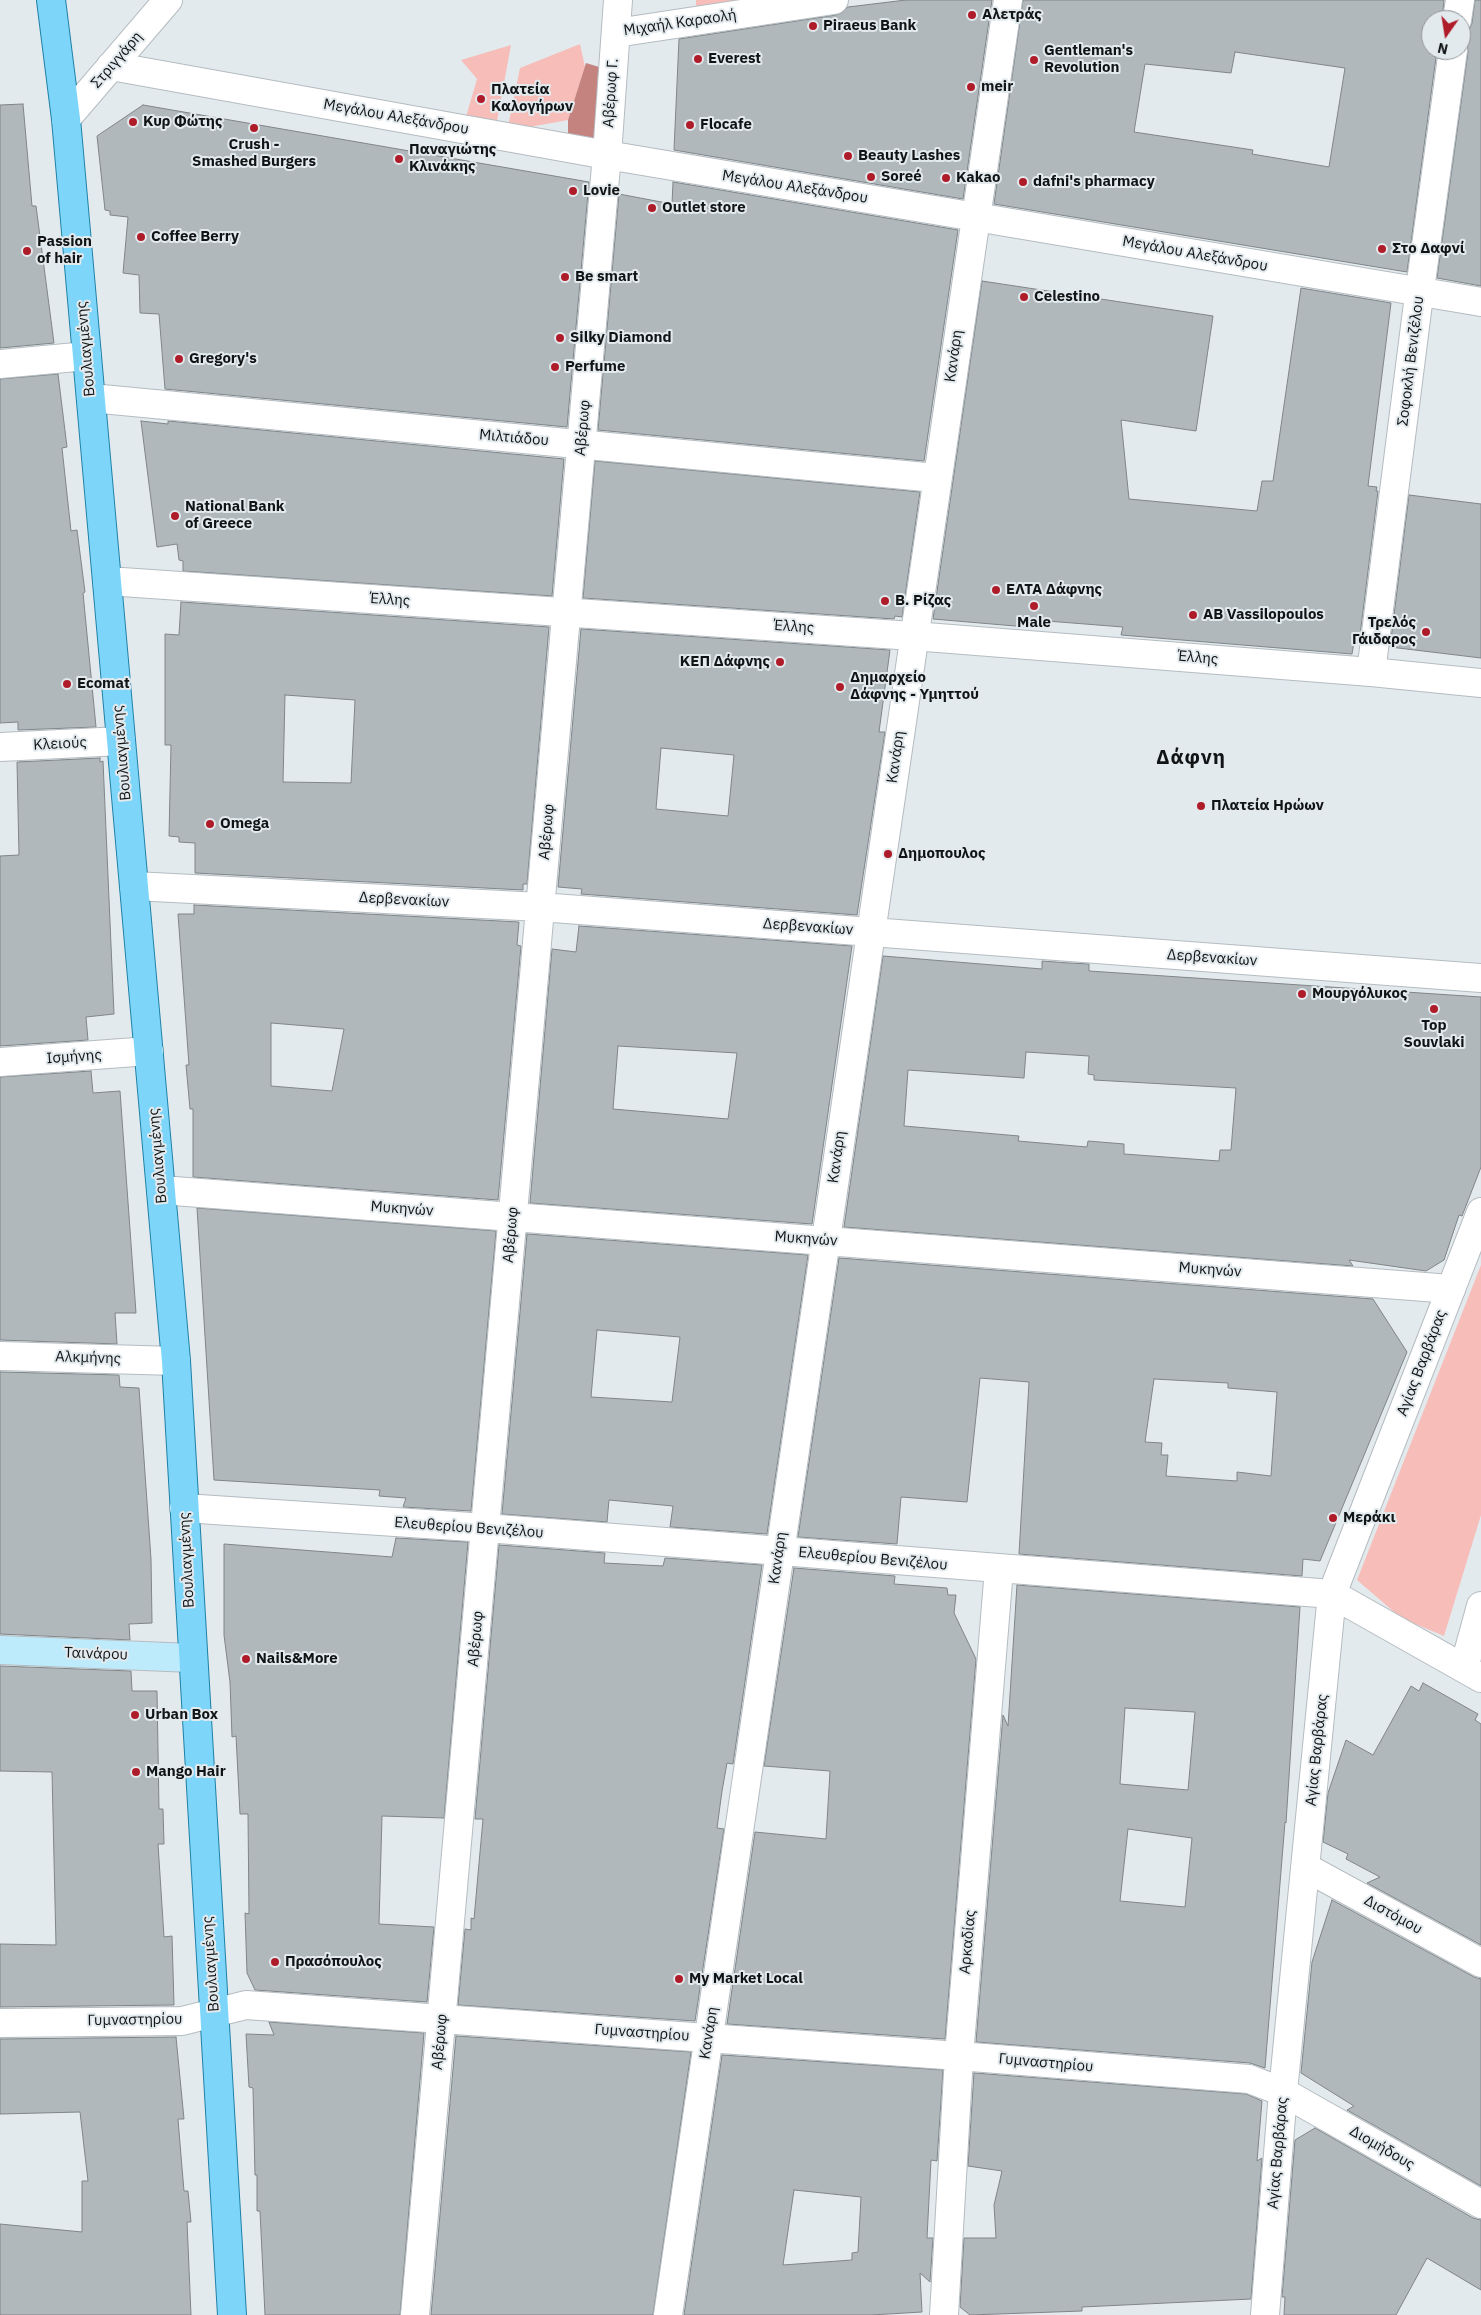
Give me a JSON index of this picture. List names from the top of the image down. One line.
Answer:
{"streets":{"main road":["Βουλιαγμένης","Ταινάρου"],"street":["Μιχαήλ Καραολή","Στριγγάρη","Αβέρωφ Γ.","Μεγάλου Αλεξάνδρου","Κανάρη","Σοφοκλή Βενιζέλου","Αβέρωφ","Μιλτιάδου","Έλλης","Κλειούς","Δερβενακίων","Ισμήνης","Μυκηνών","Αλκμήνης","Αγίας Βαρβάρας","Ελευθερίου Βενιζέλου","Διστόμου","Αρκαδίας","Γυμναστηρίου","Διομήδους"]},"crossings":[["Μιχαήλ Καραολή","Αβέρωφ Γ."],["Στριγγάρη","Μεγάλου Αλεξάνδρου"],["Στριγγάρη","Βουλιαγμένης"],["Αβέρωφ Γ.","Μεγάλου Αλεξάνδρου"],["Αβέρωφ Γ.","Αβέρωφ"],["Μεγάλου Αλεξάνδρου","Κανάρη"],["Μεγάλου Αλεξάνδρου","Σοφοκλή Βενιζέλου"],["Μεγάλου Αλεξάνδρου","Αβέρωφ"],["Βουλιαγμένης","Μιλτιάδου"],["Βουλιαγμένης","Έλλης"],["Βουλιαγμένης","Κλειούς"],["Βουλιαγμένης","Δερβενακίων"],["Βουλιαγμένης","Ισμήνης"],["Βουλιαγμένης","Μυκηνών"],["Βουλιαγμένης","Αλκμήνης"],["Βουλιαγμένης","Ελευθερίου Βενιζέλου"],["Βουλιαγμένης","Ταινάρου"],["Βουλιαγμένης","Γυμναστηρίου"],["Κανάρη","Μιλτιάδου"],["Κανάρη","Έλλης"],["Κανάρη","Δερβενακίων"],["Κανάρη","Μυκηνών"],["Κανάρη","Ελευθερίου Βενιζέλου"],["Κανάρη","Γυμναστηρίου"],["Σοφοκλή Βενιζέλου","Έλλης"],["Αβέρωφ","Μιλτιάδου"],["Αβέρωφ","Έλλης"],["Αβέρωφ","Δερβενακίων"],["Αβέρωφ","Μυκηνών"],["Αβέρωφ","Ελευθερίου Βενιζέλου"],["Αβέρωφ","Γυμναστηρίου"],["Μυκηνών","Αγίας Βαρβάρας"],["Αγίας Βαρβάρας","Ελευθερίου Βενιζέλου"],["Αγίας Βαρβάρας","Διστόμου"],["Αγίας Βαρβάρας","Γυμναστηρίου"],["Αγίας Βαρβάρας","Διομήδους"],["Ελευθερίου Βενιζέλου","Αρκαδίας"],["Αρκαδίας","Γυμναστηρίου"],["Γυμναστηρίου","Διομήδους"]],"districts":["Δάφνη"],"places":["Αλετράς","Piraeus Bank","Everest","Gentleman's Revolution","meir","Πλατεία Καλογήρων","Κυρ Φώτης","Flocafe","Crush - Smashed Burgers","Beauty Lashes","Παναγιώτης Κλινάκης","Soreé","Kakao","dafni's pharmacy","Lovie","Outlet store","Coffee Berry","Στο Δαφνί","Passion of hair","Be smart","Celestino","Silky Diamond","Gregory's","Perfume","National Bank of Greece","ΕΛΤΑ Δάφνης","Β. Ρίζας","Male","AB Vassilopoulos","Τρελός Γάιδαρος","ΚΕΠ Δάφνης","Ecomat","Δημαρχείο Δάφνης - Υμηττού","Πλατεία Ηρώων","Omega","Δημοπουλος","Μουργόλυκος","Top Souvlaki","Μεράκι","Nails&More","Urban Box","Mango Hair","Πρασόπουλος","My Market Local"],"north":"bottom"}
